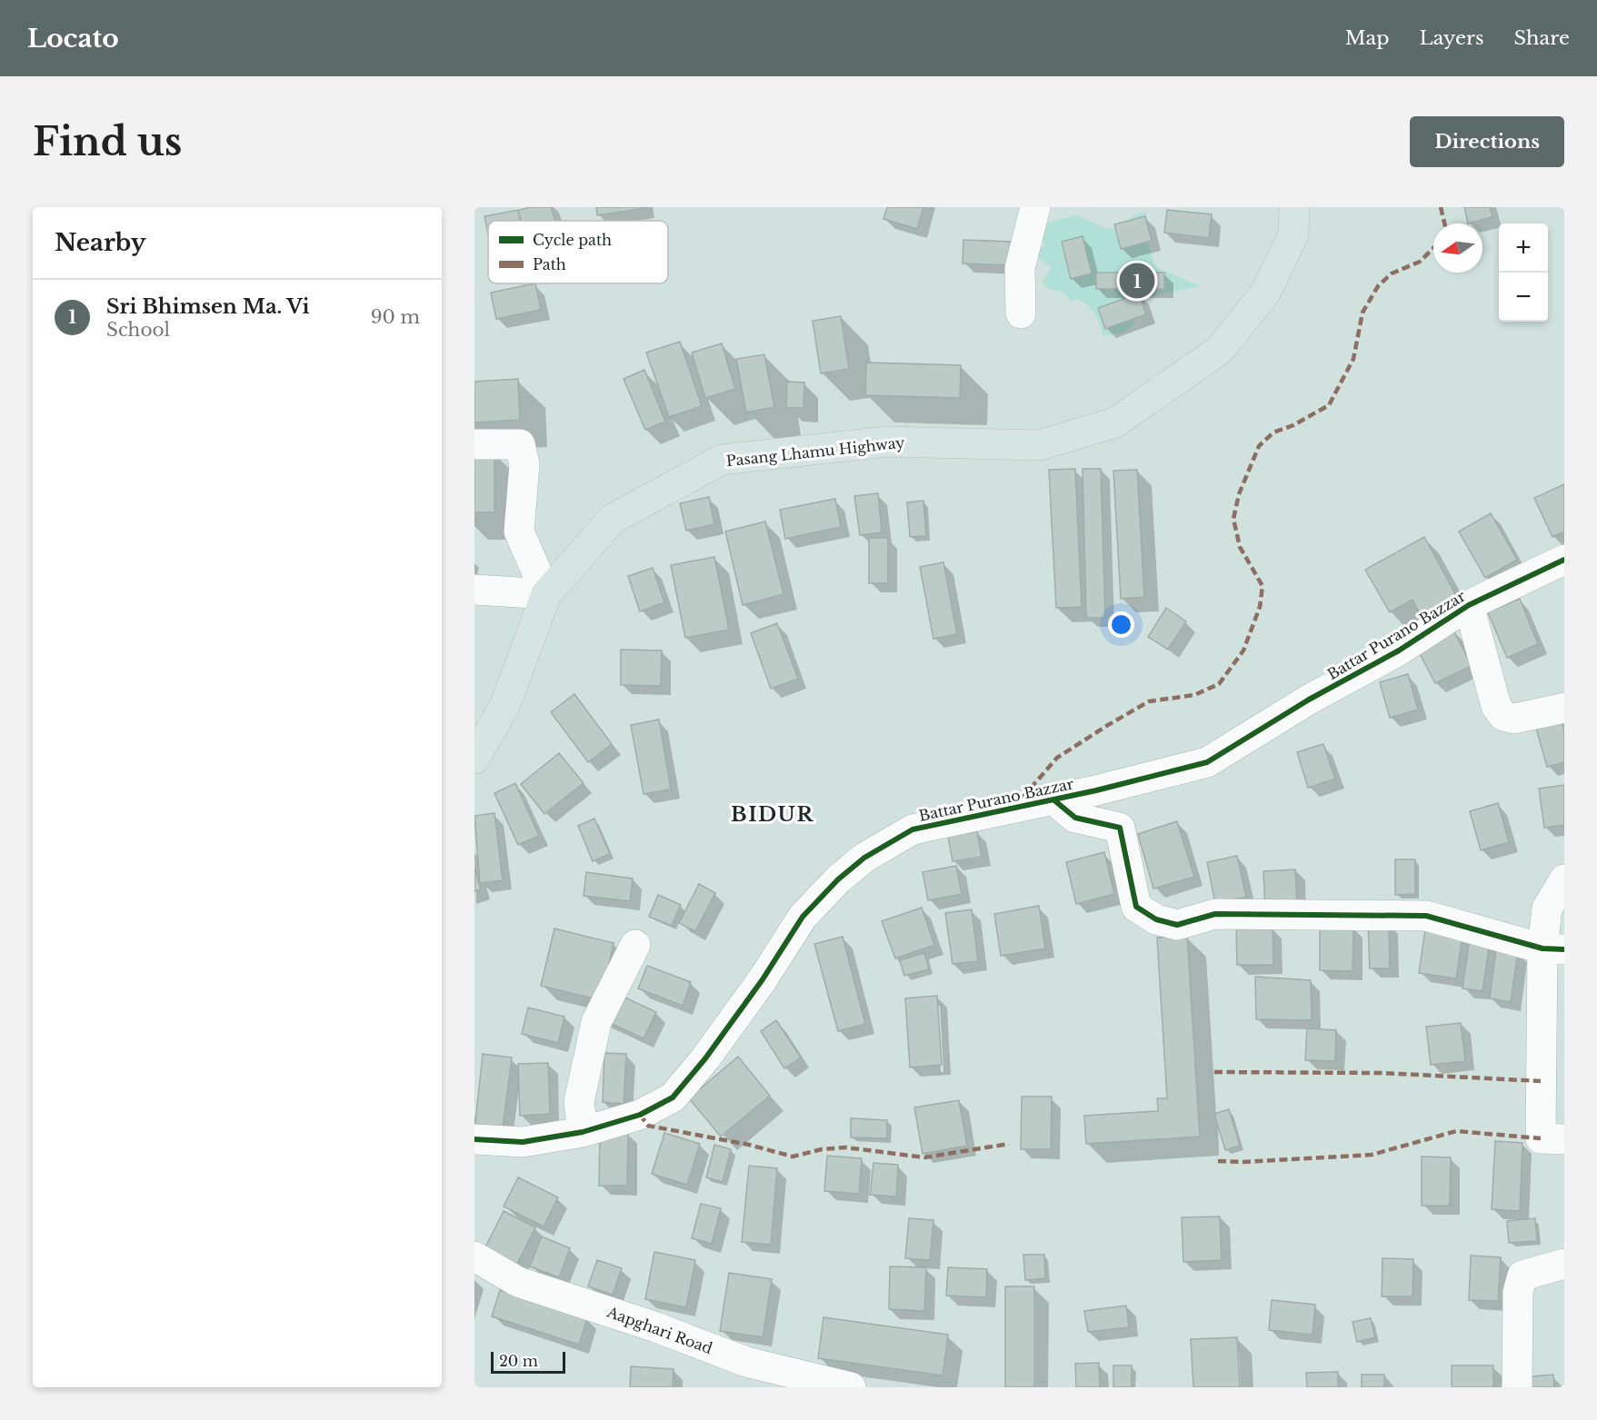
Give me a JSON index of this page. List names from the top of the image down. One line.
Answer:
{"streets":{"main road":["Pasang Lhamu Highway"],"street":["Battar Purano Bazzar","Aapghari Road"]},"districts":["BIDUR"],"legend":["Cycle path","Path"],"scale_bar":"20 m","north":"left","page":{"header":"Locato","nav":["Map","Layers","Share"],"buttons":"Directions","title":"Find us","heading":"Nearby","map_buttons":["+","−"],"pins":"1","list":[{"mark":"1","name":"Sri Bhimsen Ma. Vi","note":"School","value":"90 m"}],"scale":"20 m"}}
